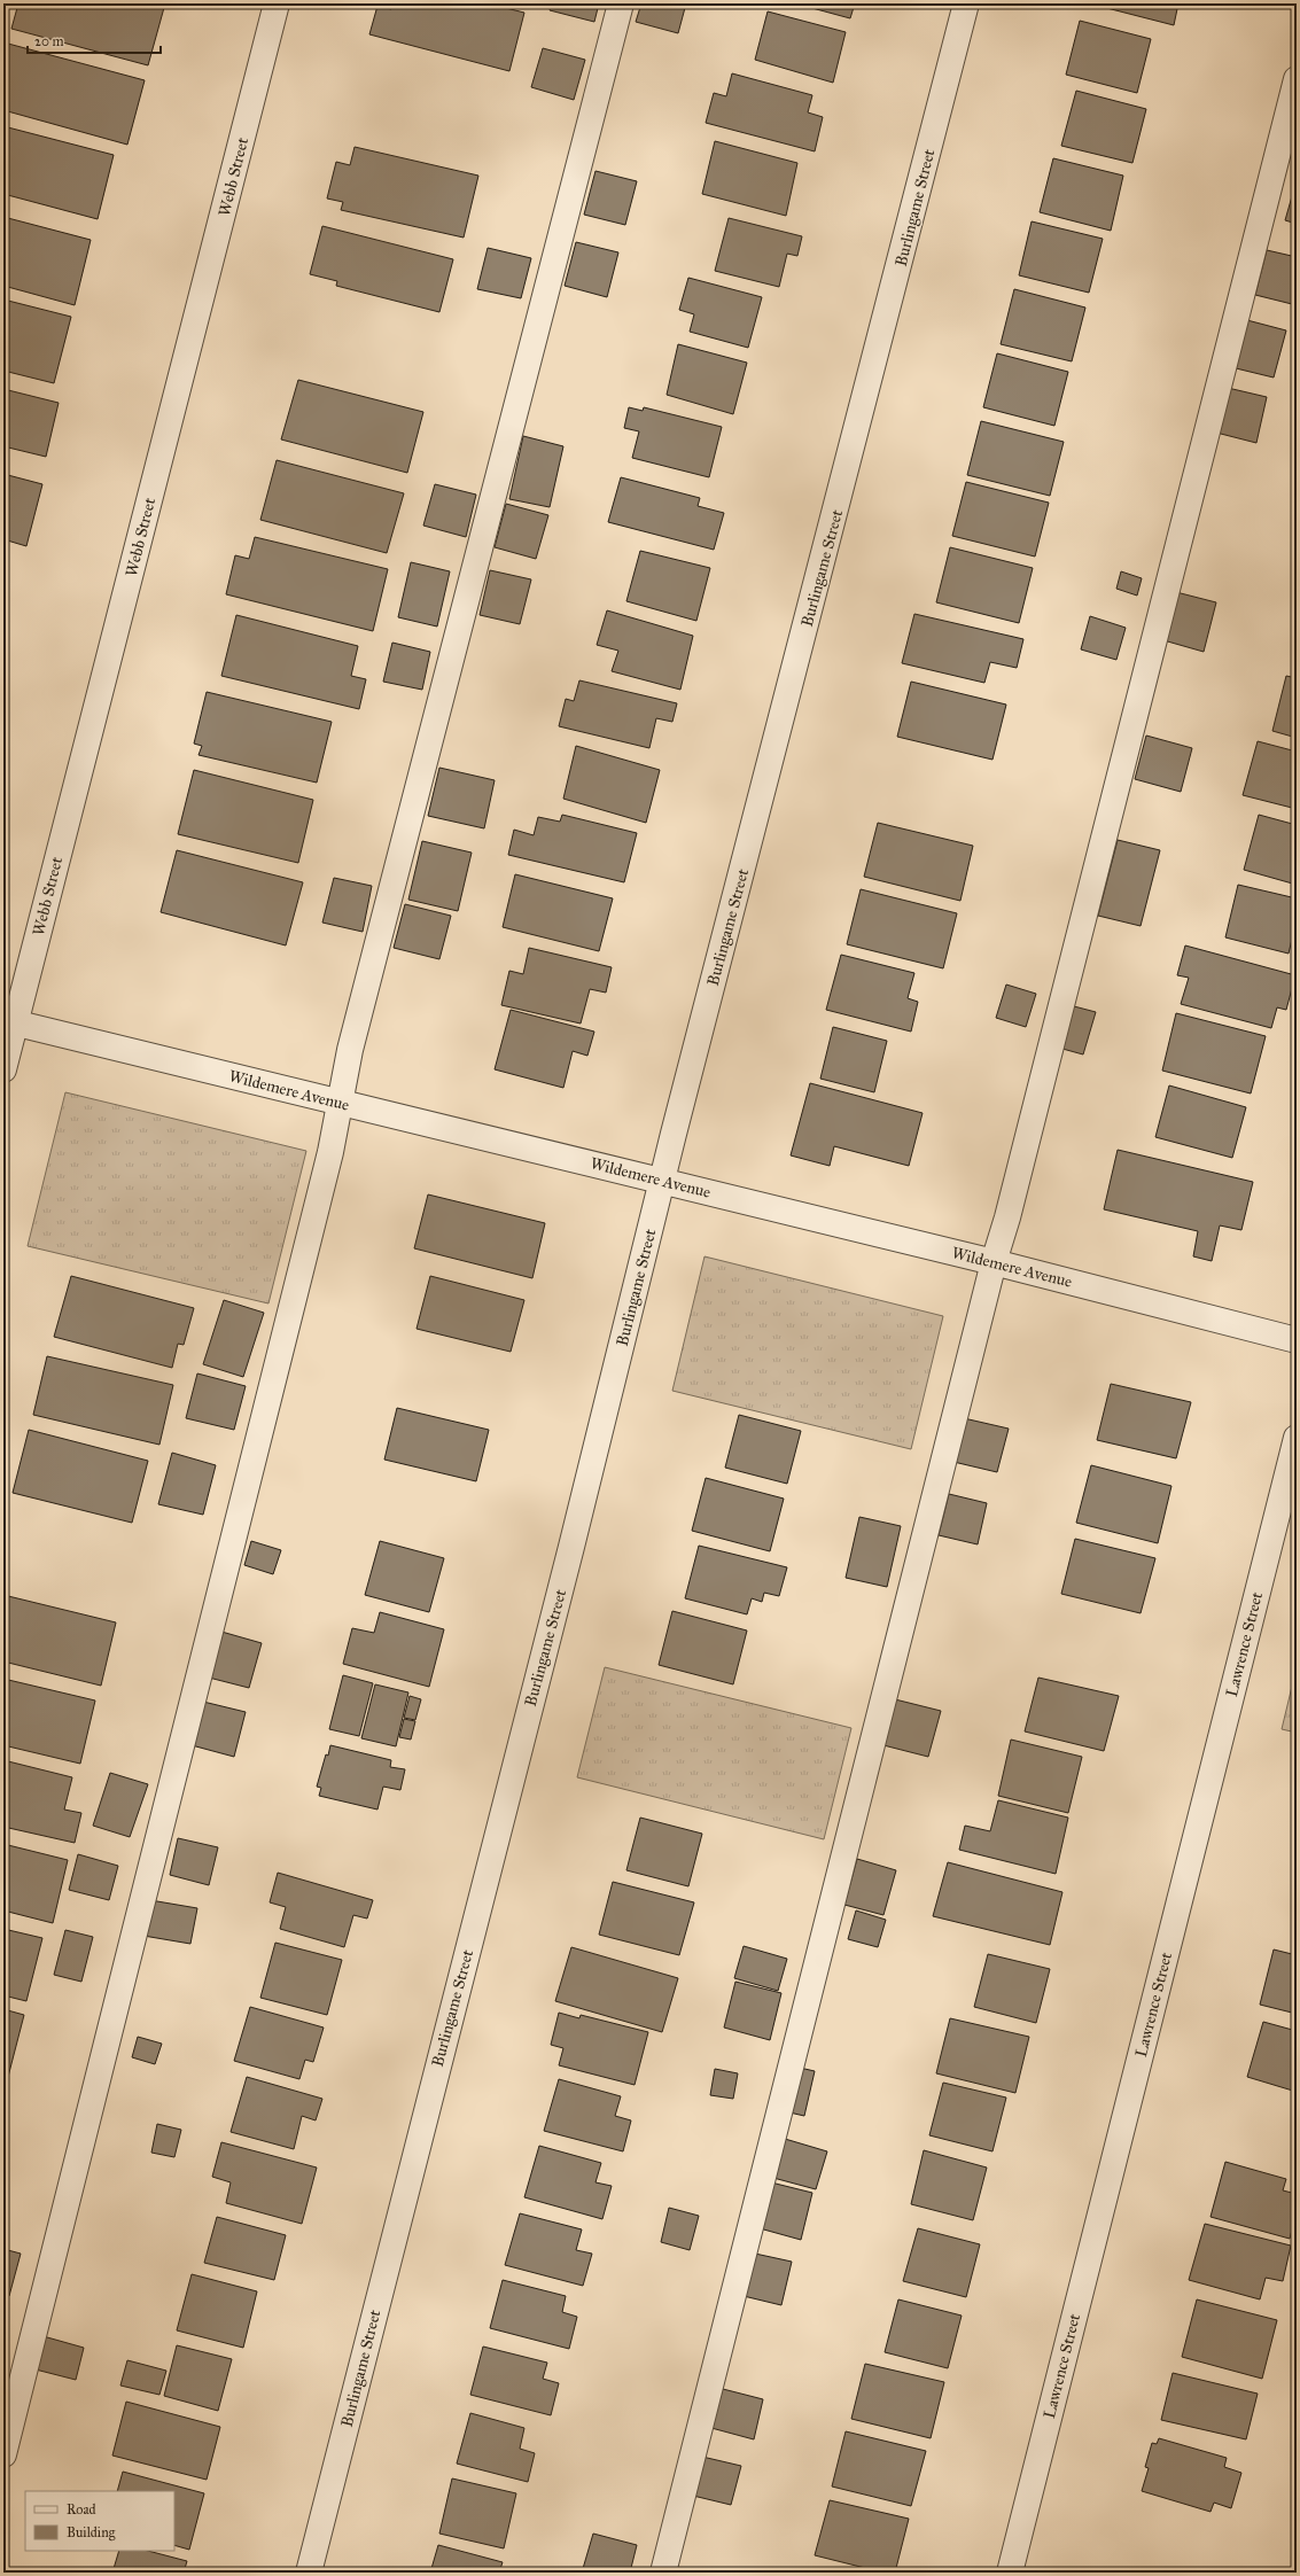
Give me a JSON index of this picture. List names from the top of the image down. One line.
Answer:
{"streets":{"street":["Webb Street","Burlingame Street","Wildemere Avenue","Lawrence Street"]},"crossings":[["Webb Street","Wildemere Avenue"],["Burlingame Street","Wildemere Avenue"]],"legend":["Road","Building"],"scale_bar":"20 m"}
